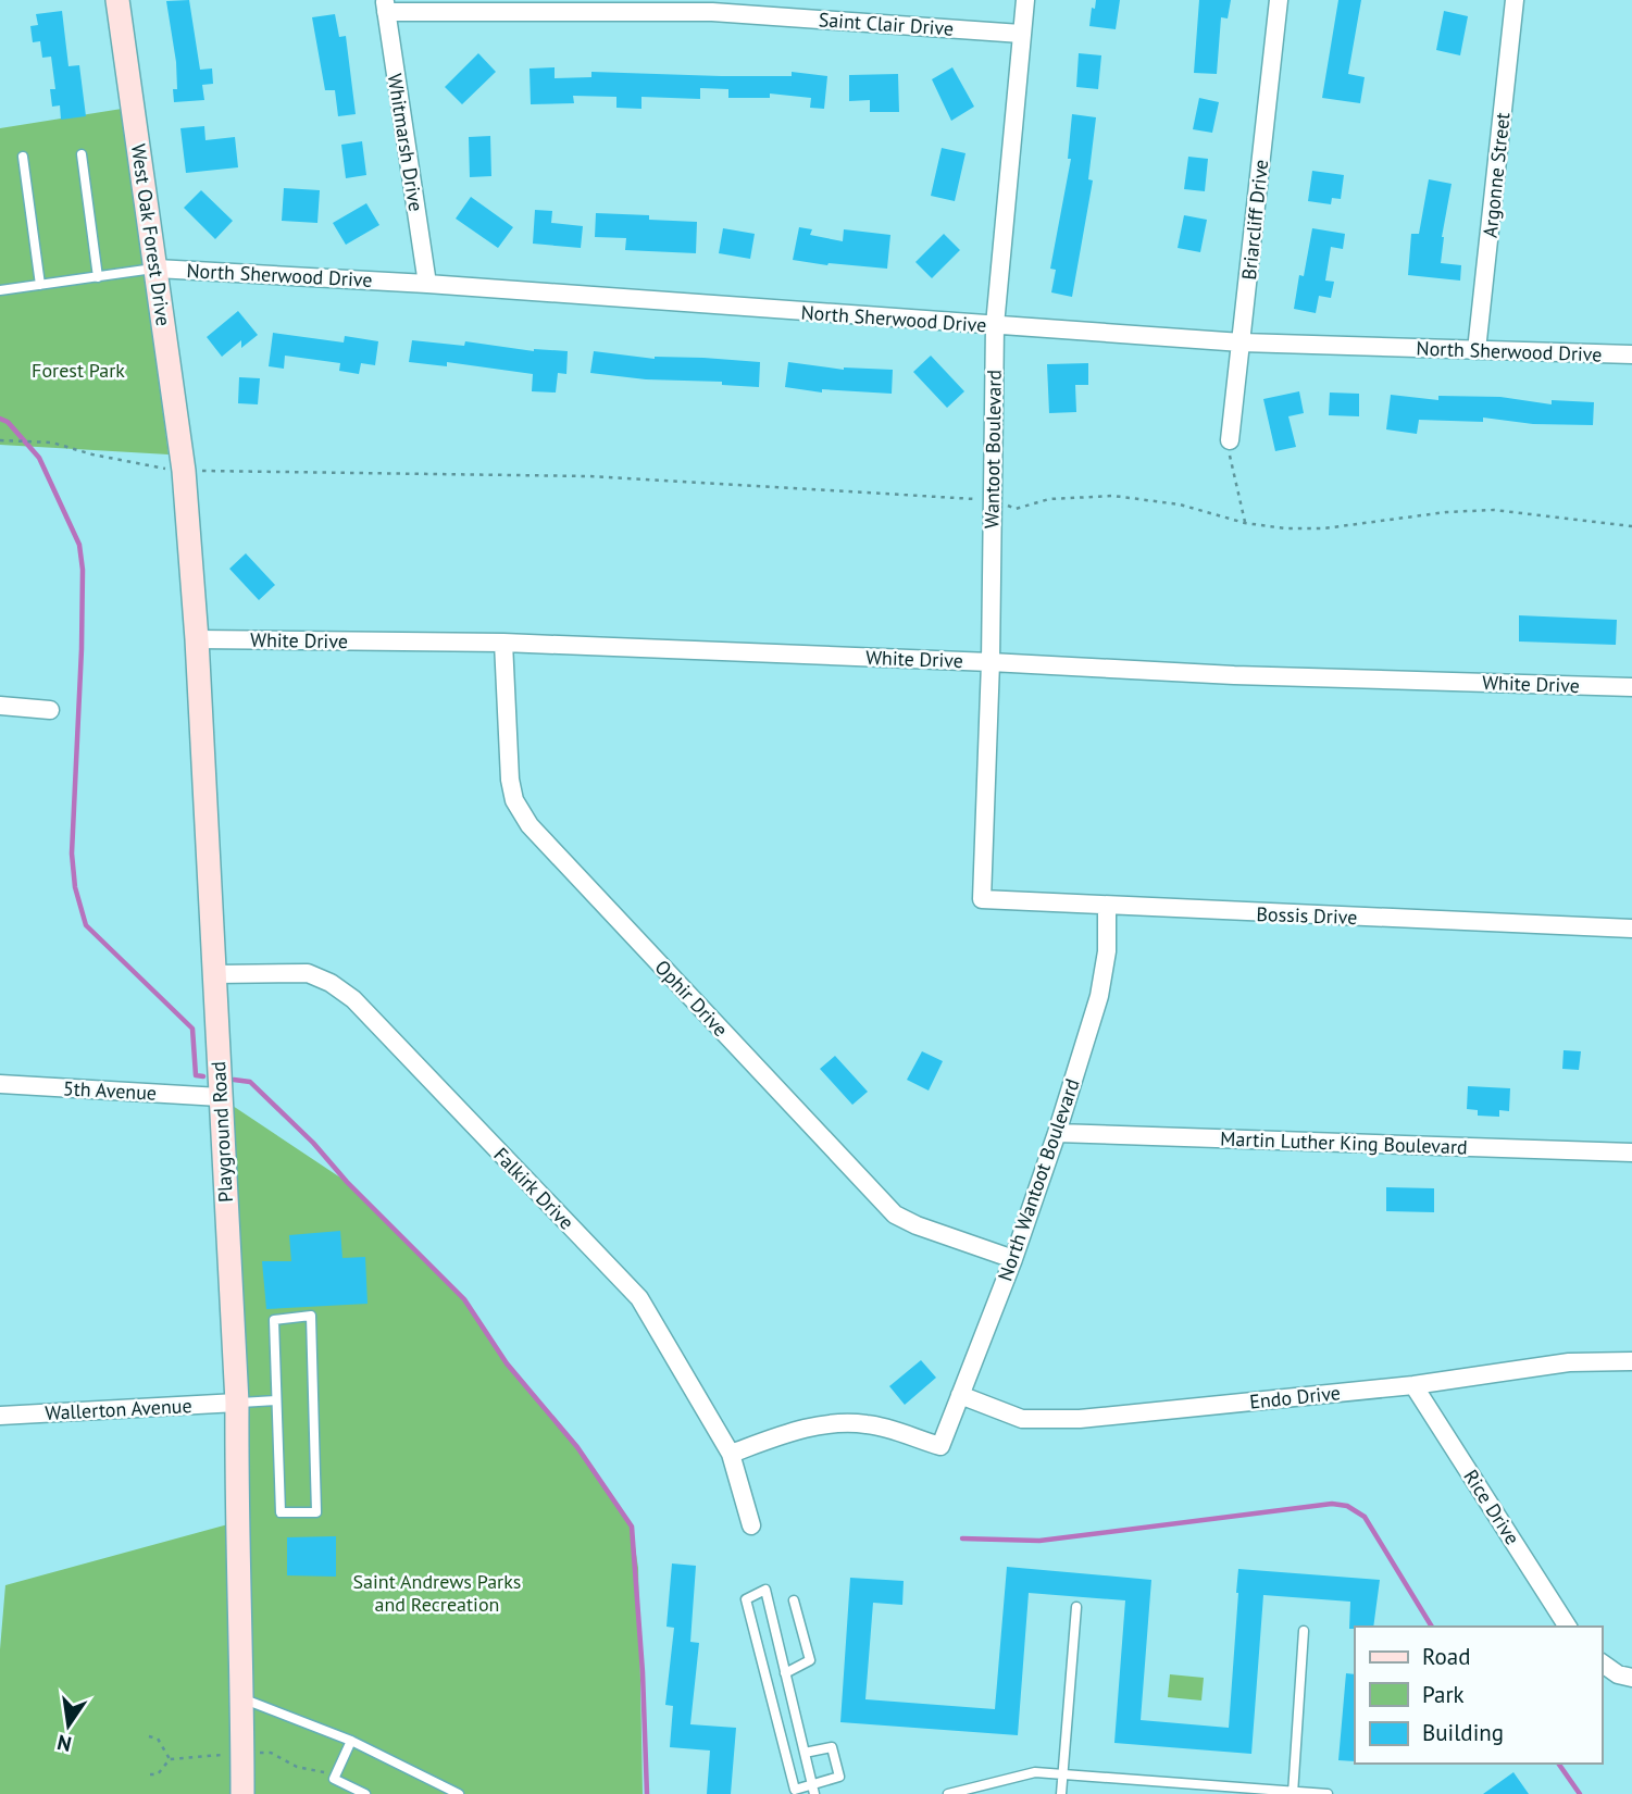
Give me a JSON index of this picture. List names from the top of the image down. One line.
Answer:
{"streets":{"main road":["West Oak Forest Drive","Playground Road"],"street":["Saint Clair Drive","Whitmarsh Drive","Argonne Street","Briarcliff Drive","North Sherwood Drive","Wantoot Boulevard","White Drive","Bossis Drive","Ophir Drive","5th Avenue","Martin Luther King Boulevard","North Wantoot Boulevard","Falkirk Drive","Endo Drive","Wallerton Avenue","Rice Drive"]},"crossings":[["Saint Clair Drive","Whitmarsh Drive"],["Saint Clair Drive","Wantoot Boulevard"],["Whitmarsh Drive","North Sherwood Drive"],["Argonne Street","North Sherwood Drive"],["Briarcliff Drive","North Sherwood Drive"],["West Oak Forest Drive","North Sherwood Drive"],["West Oak Forest Drive","Playground Road"],["North Sherwood Drive","Wantoot Boulevard"],["Wantoot Boulevard","White Drive"],["Wantoot Boulevard","Bossis Drive"],["White Drive","Ophir Drive"],["White Drive","Playground Road"],["Bossis Drive","North Wantoot Boulevard"],["Ophir Drive","North Wantoot Boulevard"],["5th Avenue","Playground Road"],["Playground Road","Falkirk Drive"],["Playground Road","Wallerton Avenue"],["Martin Luther King Boulevard","North Wantoot Boulevard"],["North Wantoot Boulevard","Falkirk Drive"],["North Wantoot Boulevard","Endo Drive"],["Endo Drive","Rice Drive"]],"parks":["Forest Park","Saint Andrews Parks and Recreation"],"legend":["Road","Park","Building"],"north":"bottom"}
